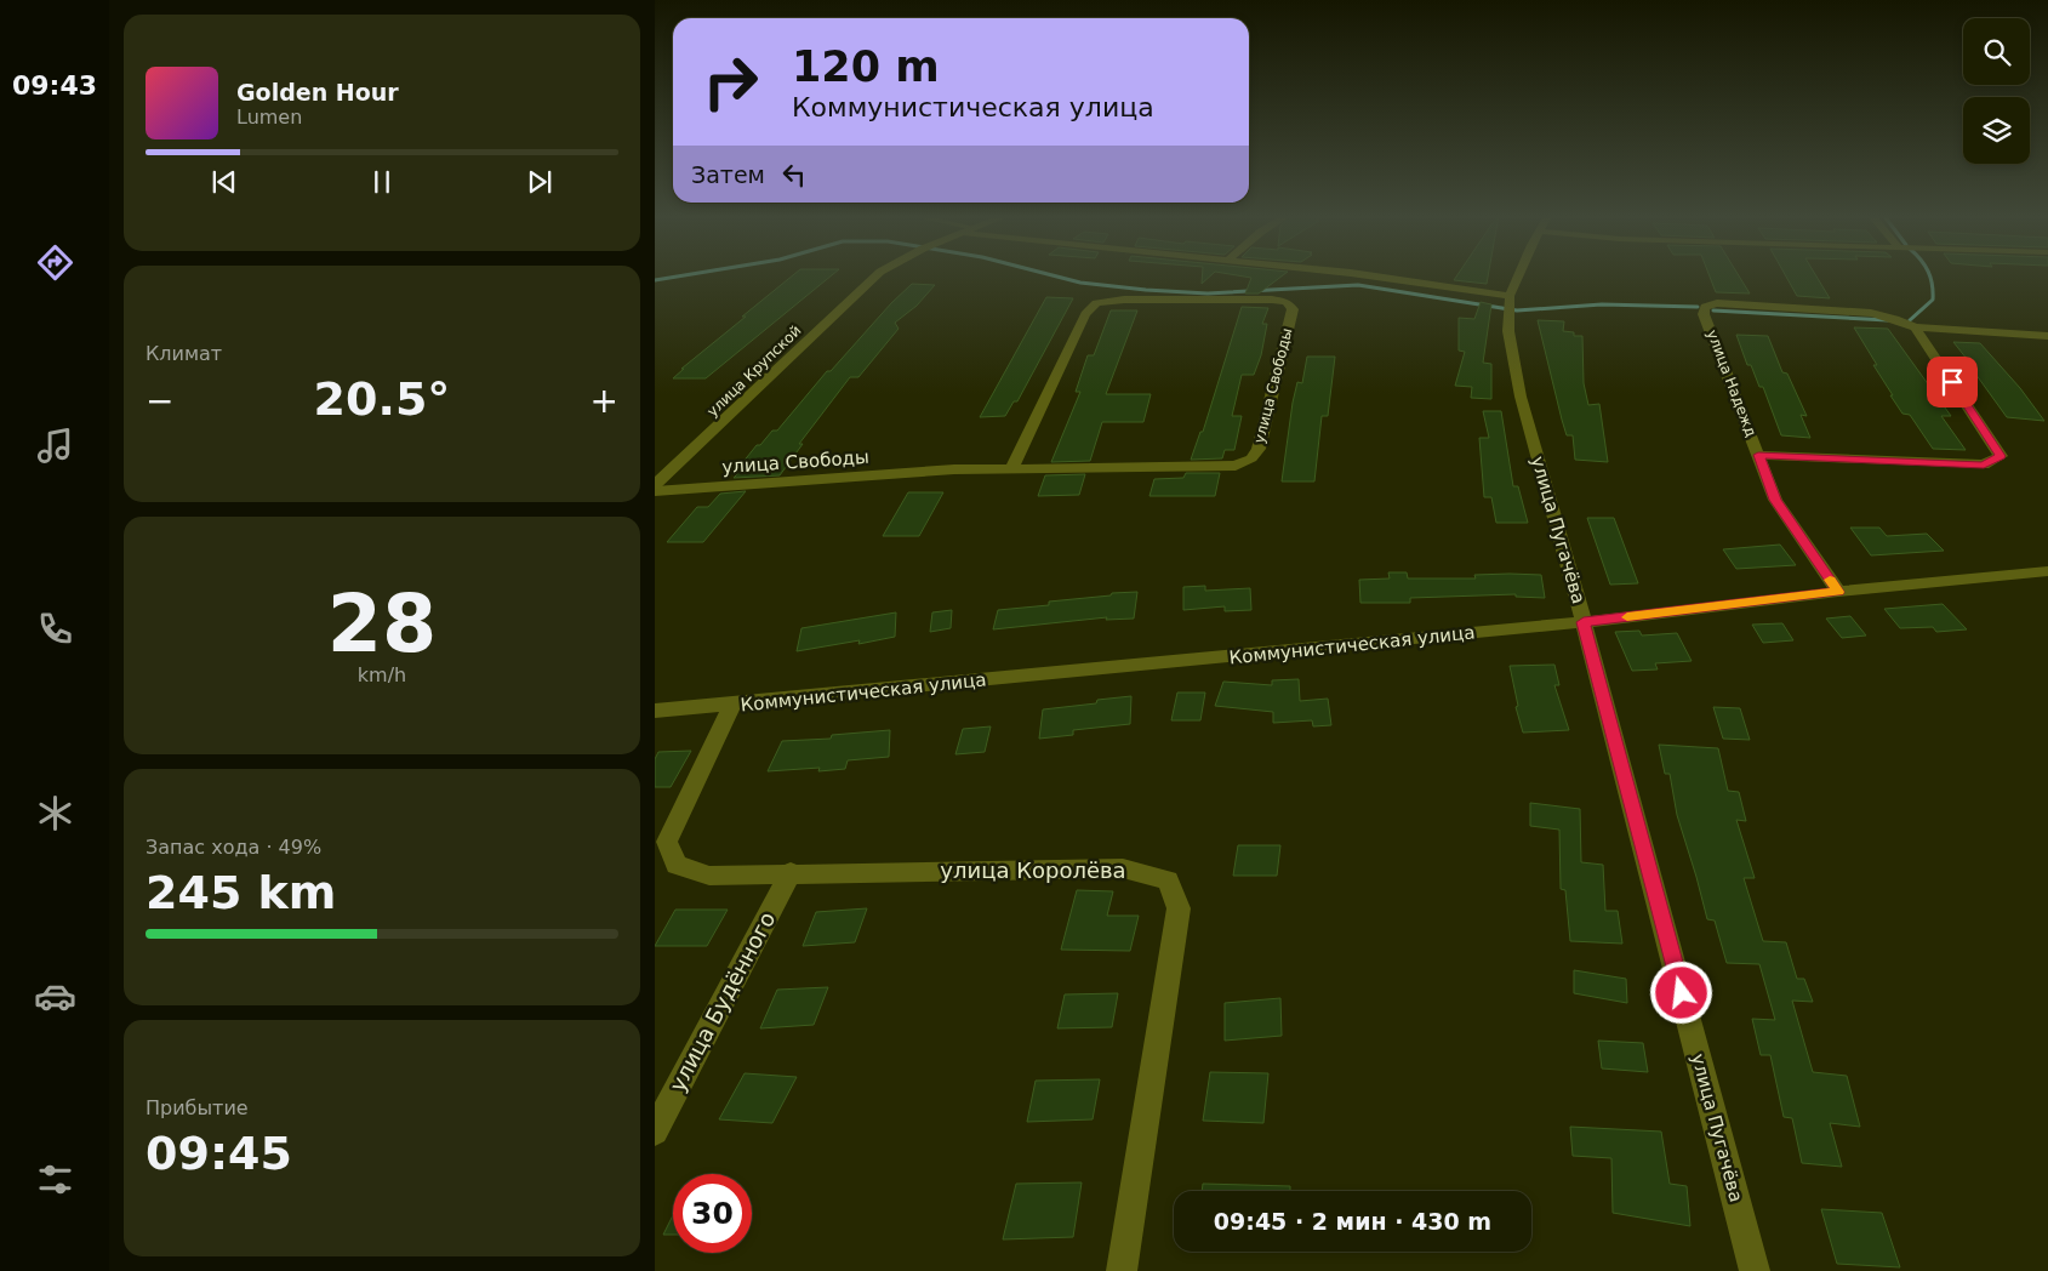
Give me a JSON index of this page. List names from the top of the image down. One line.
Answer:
{"streets":{"street":["улица Крупской","улица Надежд","улица Свободы","улица Пугачёва","Коммунистическая улица","улица Королёва","улица Будённого"]},"crossings":[["улица Надежд","Коммунистическая улица"],["улица Пугачёва","Коммунистическая улица"],["Коммунистическая улица","улица Королёва"],["улица Королёва","улица Будённого"]],"page":{"tabs":"09:43","turn":["120 m","Коммунистическая улица"],"song":["Golden Hour","Lumen"],"then":"Затем","tile":["Климат",["28","km/h"],["Запас хода · 49%","245 km"],["Прибытие","09:45"]],"heat":["−","20.5°","+"],"limit":"30","trip":"09:45 · 2 мин · 430 m"}}
